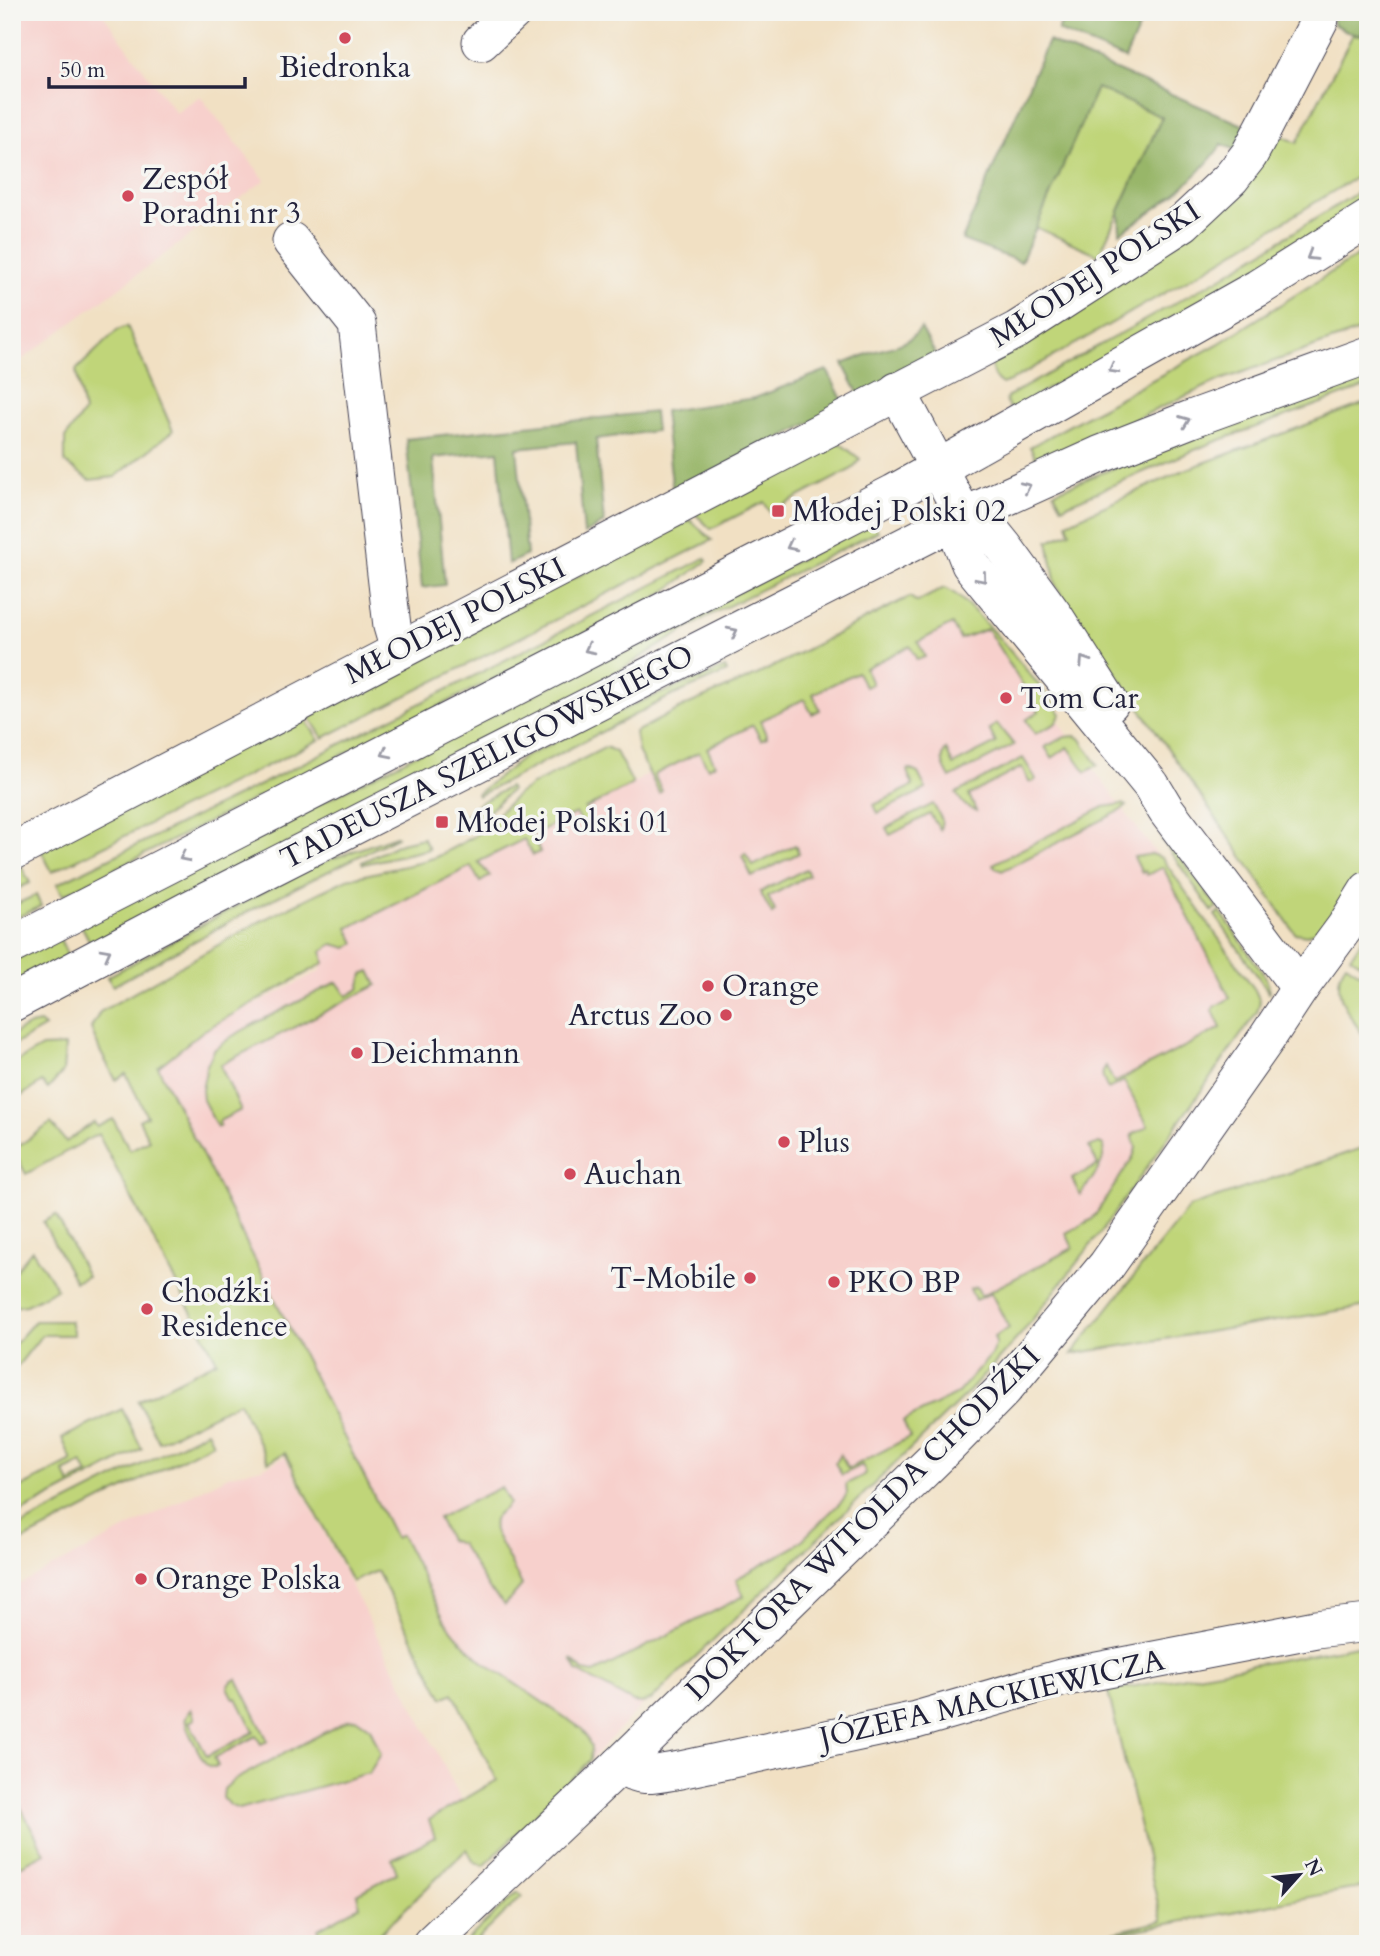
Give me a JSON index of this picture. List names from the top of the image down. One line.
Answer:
{"streets":{"street":["MŁODEJ POLSKI","TADEUSZA SZELIGOWSKIEGO","DOKTORA WITOLDA CHODŹKI","JÓZEFA MACKIEWICZA"]},"crossings":[["DOKTORA WITOLDA CHODŹKI","JÓZEFA MACKIEWICZA"]],"places":{"other":["Biedronka","Zespół Poradni nr 3","Tom Car","Orange","Arctus Zoo","Deichmann","Plus","Auchan","T-Mobile","PKO BP","Chodźki Residence","Orange Polska"],"transit":["Młodej Polski 02","Młodej Polski 01"]},"scale_bar":"50 m","north":"top right"}
